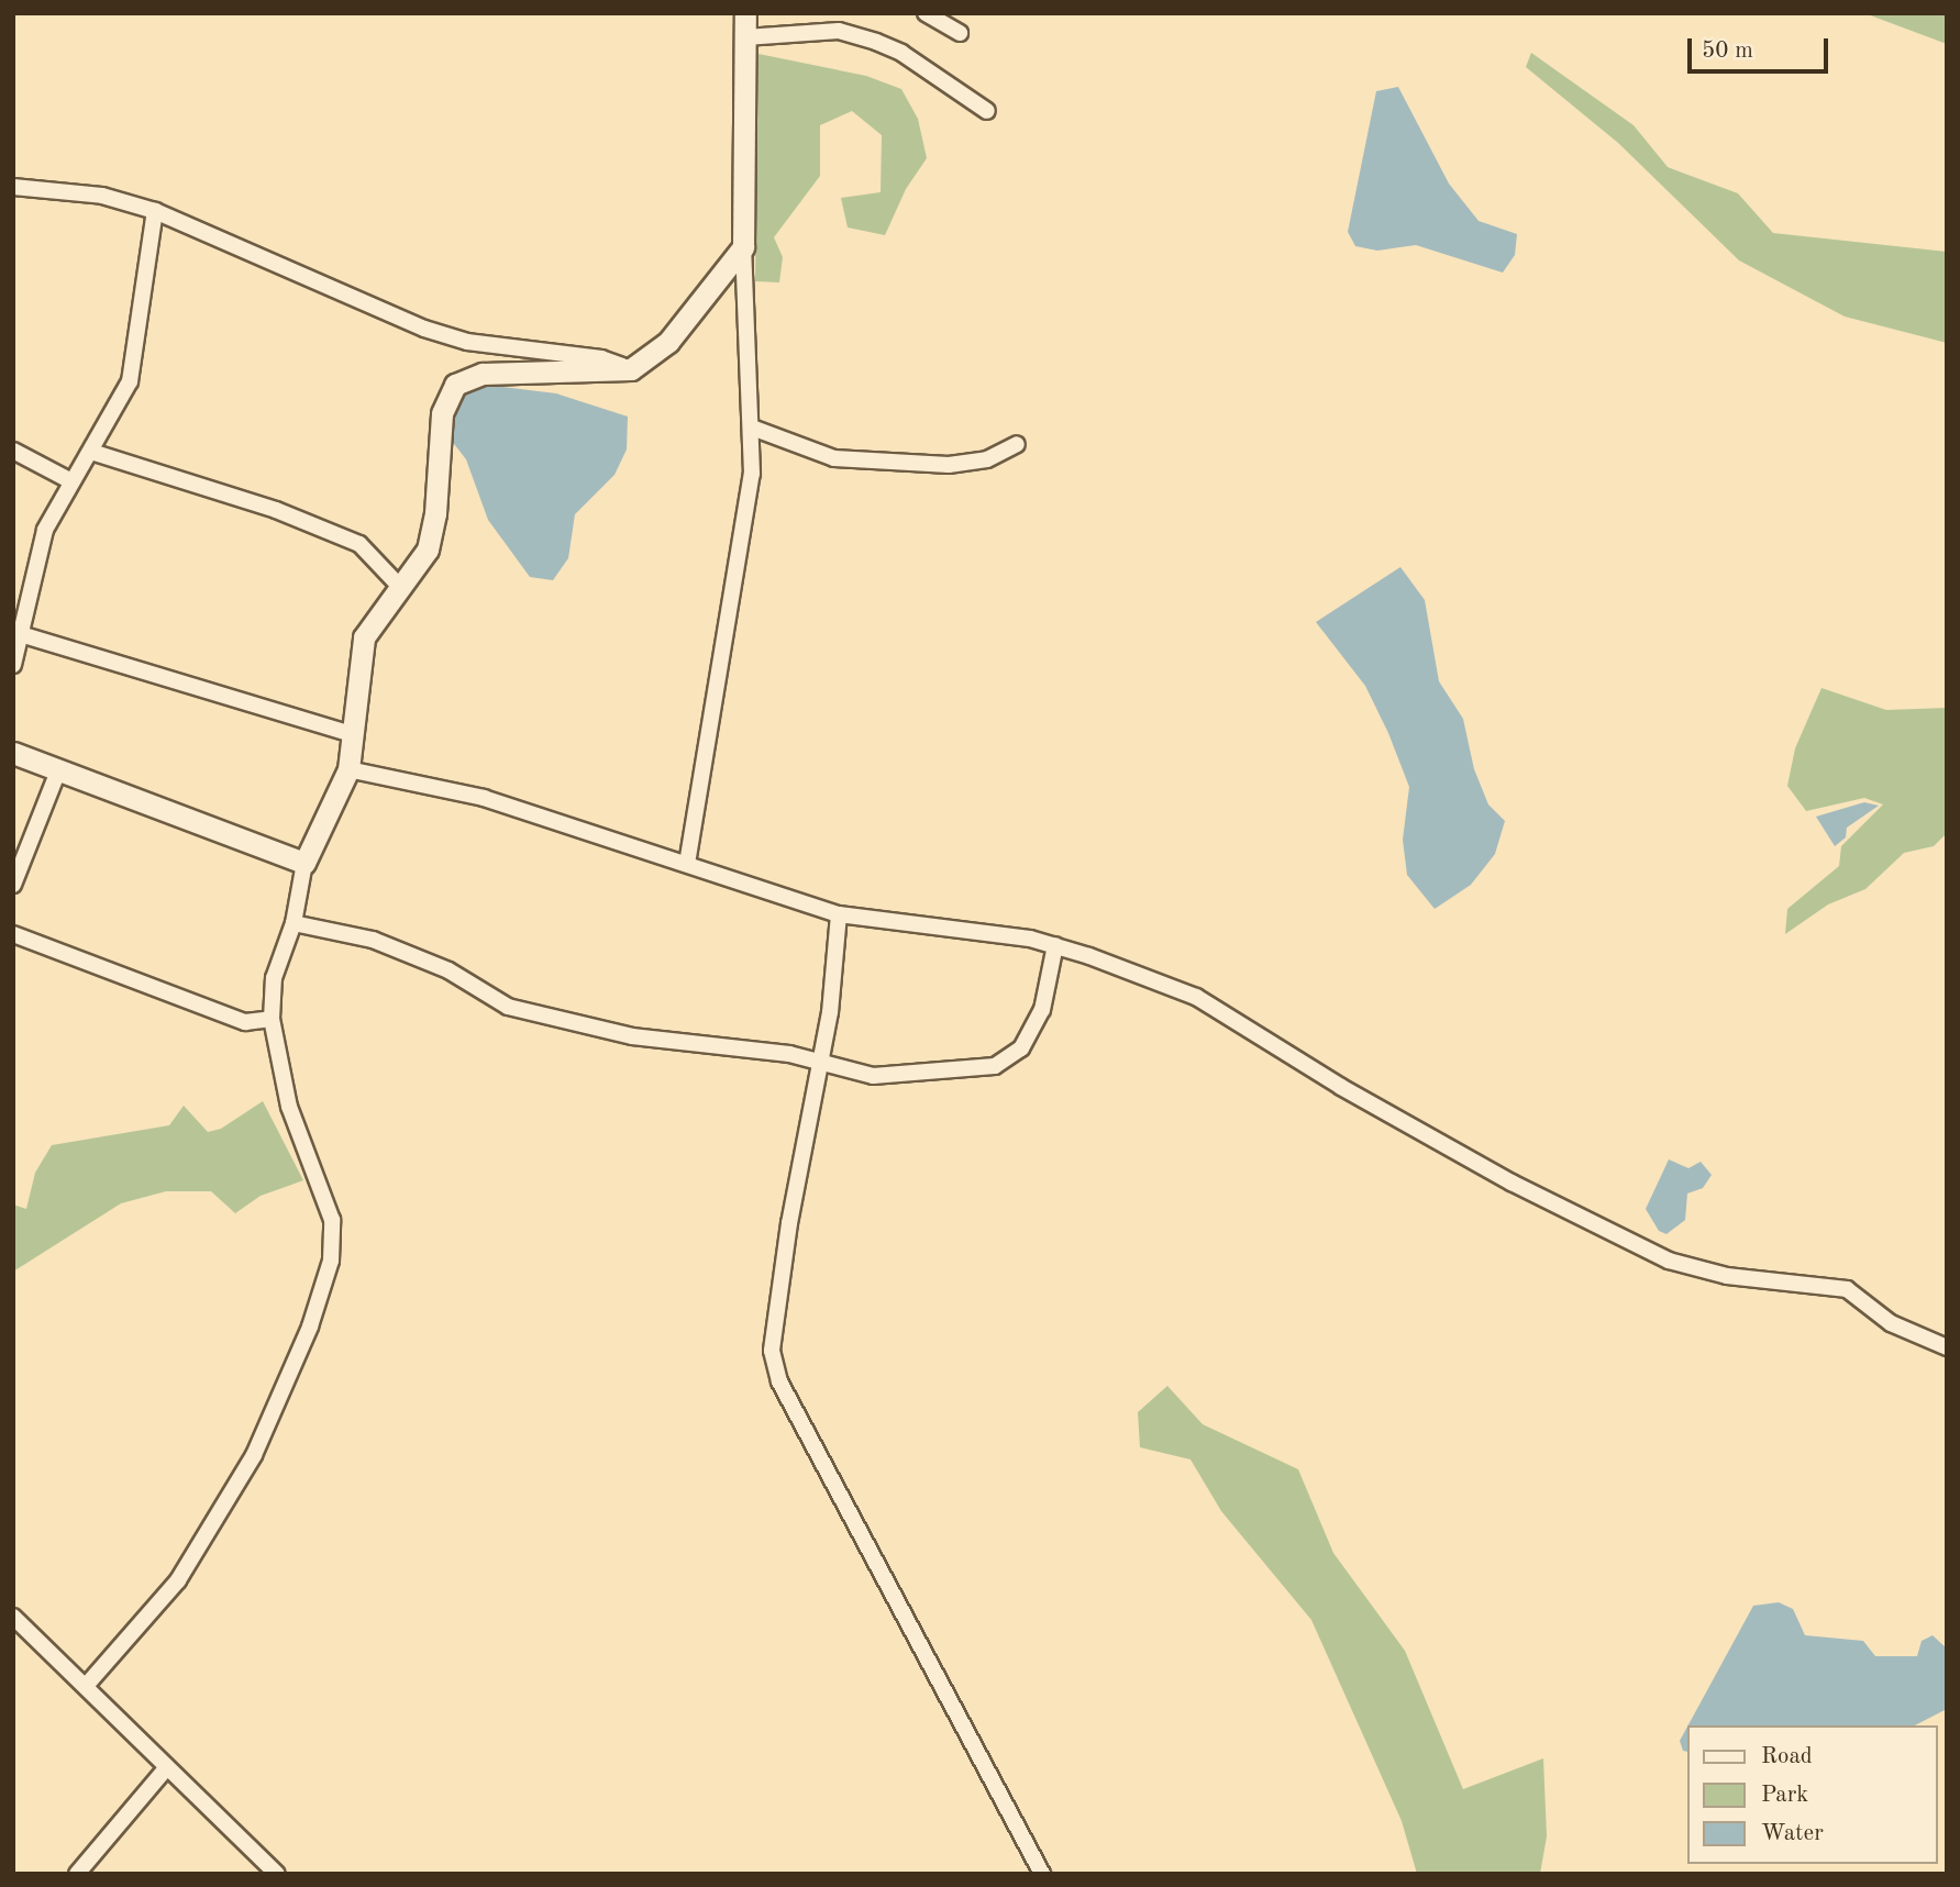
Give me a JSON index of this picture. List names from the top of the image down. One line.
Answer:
{"legend":["Road","Park","Water"],"scale_bar":"50 m"}
